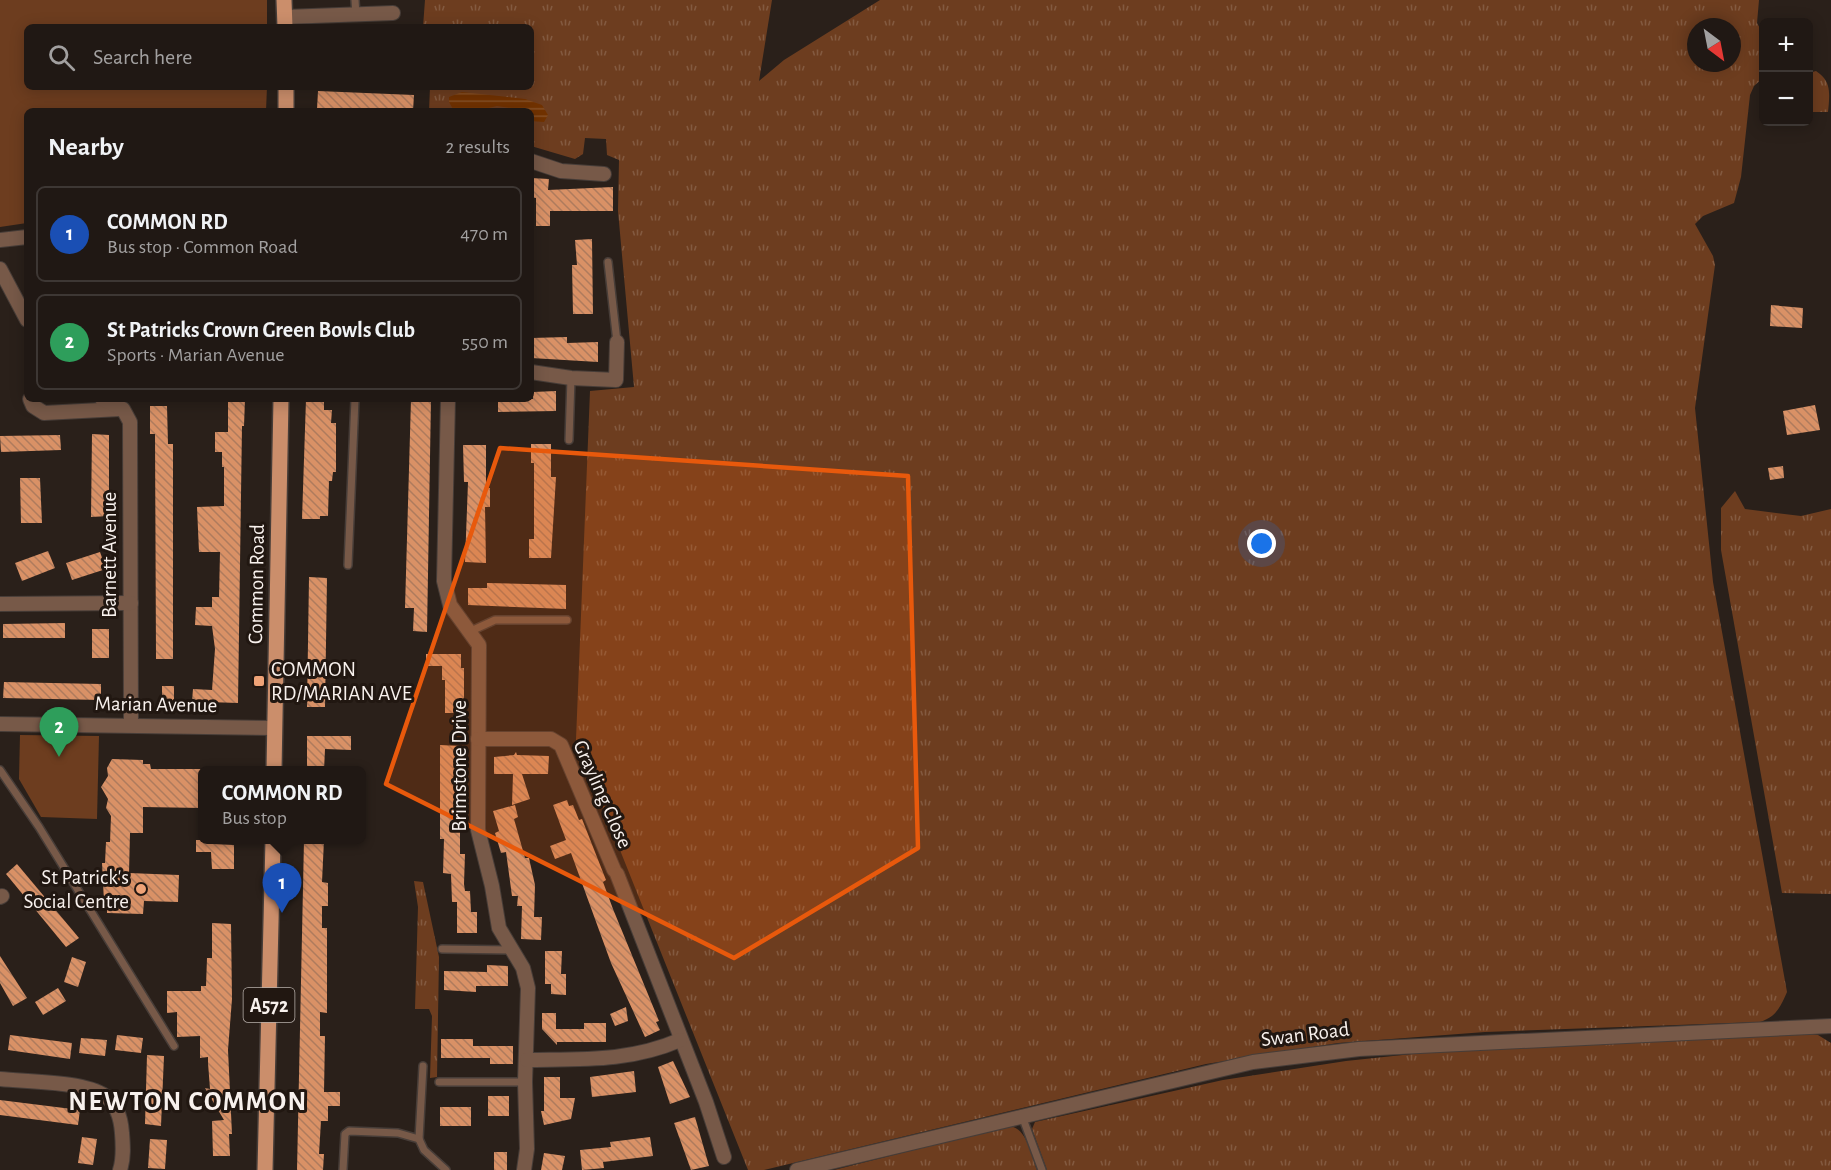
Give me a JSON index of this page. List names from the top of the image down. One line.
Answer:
{"streets":{"main road":["Common Road","A572"],"street":["Barnett Avenue","Marian Avenue","Brimstone Drive","Grayling Close","Swan Road"]},"crossings":[["Barnett Avenue","Marian Avenue"],["Common Road","Marian Avenue"],["Brimstone Drive","Grayling Close"]],"districts":["NEWTON COMMON"],"places":{"transit":["COMMON RD/MARIAN AVE"],"other":["St Patrick's Social Centre"]},"north":"bottom right","page":{"map_buttons":["+","−"],"search":"Search here","heading":["Nearby","2 results"],"list":[{"mark":"1","name":"COMMON RD","note":"Bus stop · Common Road","value":"470 m"},{"mark":"2","name":"St Patricks Crown Green Bowls Club","note":"Sports · Marian Avenue","value":"550 m"}],"pins":["2","1"],"popup":["COMMON RD","Bus stop"]}}
